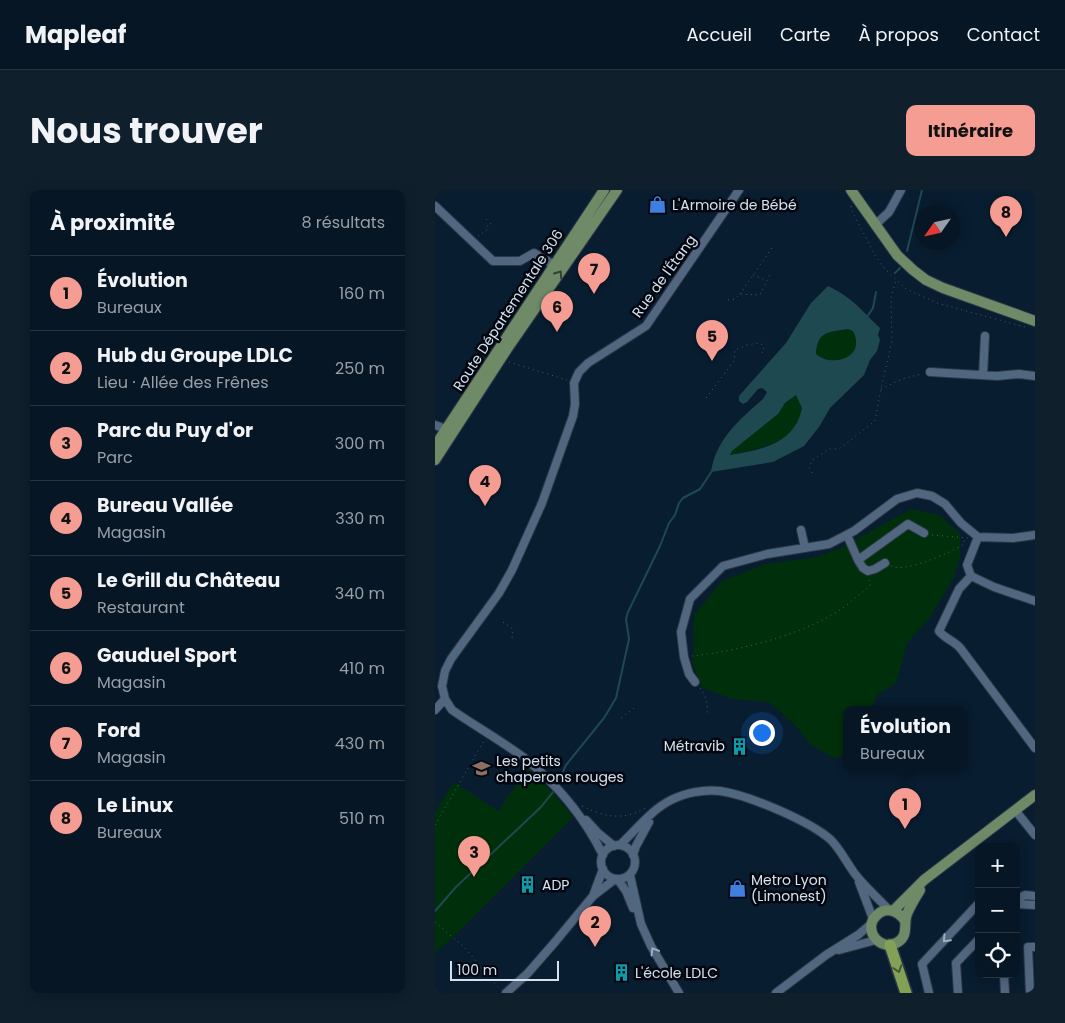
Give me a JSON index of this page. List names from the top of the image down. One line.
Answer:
{"streets":{"main road":["Route Départementale 306"],"street":["Rue de l'Étang"]},"places":{"shop":["L'Armoire de Bébé","Metro Lyon (Limonest)"],"building":["Métravib","ADP","L'école LDLC"],"school or university":["Les petits chaperons rouges"]},"scale_bar":"100 m","north":"bottom left","page":{"header":"Mapleaf","nav":["Accueil","Carte","À propos","Contact"],"title":"Nous trouver","buttons":"Itinéraire","heading":["À proximité","8 résultats"],"pins":["8","7","6","5","4","1","3","2"],"list":[{"mark":"1","name":"Évolution","note":"Bureaux","value":"160 m"},{"mark":"2","name":"Hub du Groupe LDLC","note":"Lieu · Allée des Frênes","value":"250 m"},{"mark":"3","name":"Parc du Puy d'or","note":"Parc","value":"300 m"},{"mark":"4","name":"Bureau Vallée","note":"Magasin","value":"330 m"},{"mark":"5","name":"Le Grill du Château","note":"Restaurant","value":"340 m"},{"mark":"6","name":"Gauduel Sport","note":"Magasin","value":"410 m"},{"mark":"7","name":"Ford","note":"Magasin","value":"430 m"},{"mark":"8","name":"Le Linux","note":"Bureaux","value":"510 m"}],"popup":["Évolution","Bureaux"],"map_buttons":["+","−"],"scale":"100 m"}}
